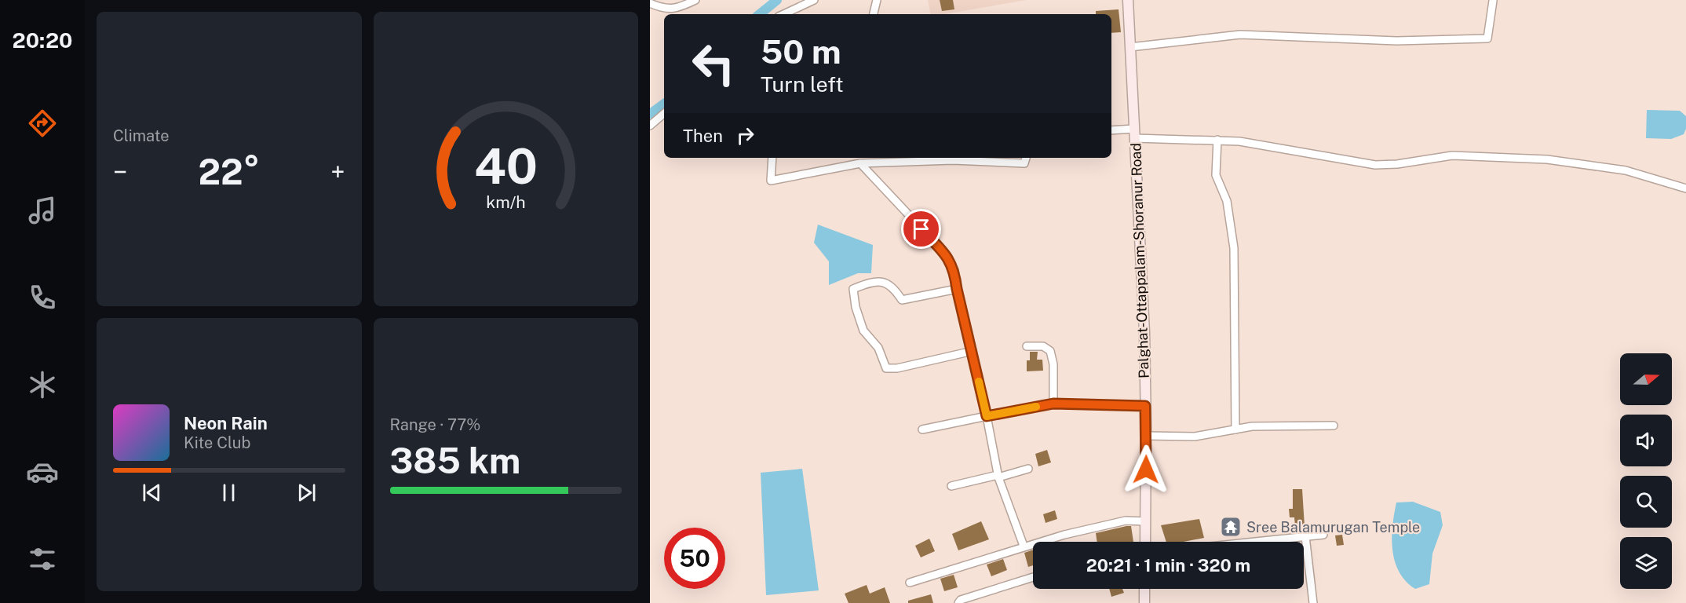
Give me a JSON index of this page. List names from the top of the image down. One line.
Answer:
{"streets":{"main road":["Palghat-Ottappalam-Shoranur Road"]},"places":{"temple":["Sree Balamurugan Temple"]},"north":"right","page":{"tabs":"20:20","tile":["Climate",["Range · 77%","385 km"]],"turn":["50 m","Turn left"],"then":"Then","heat":["−","22°","+"],"song":["Neon Rain","Kite Club"],"limit":"50","trip":"20:21 · 1 min · 320 m","gauge":["40","km/h"]}}
